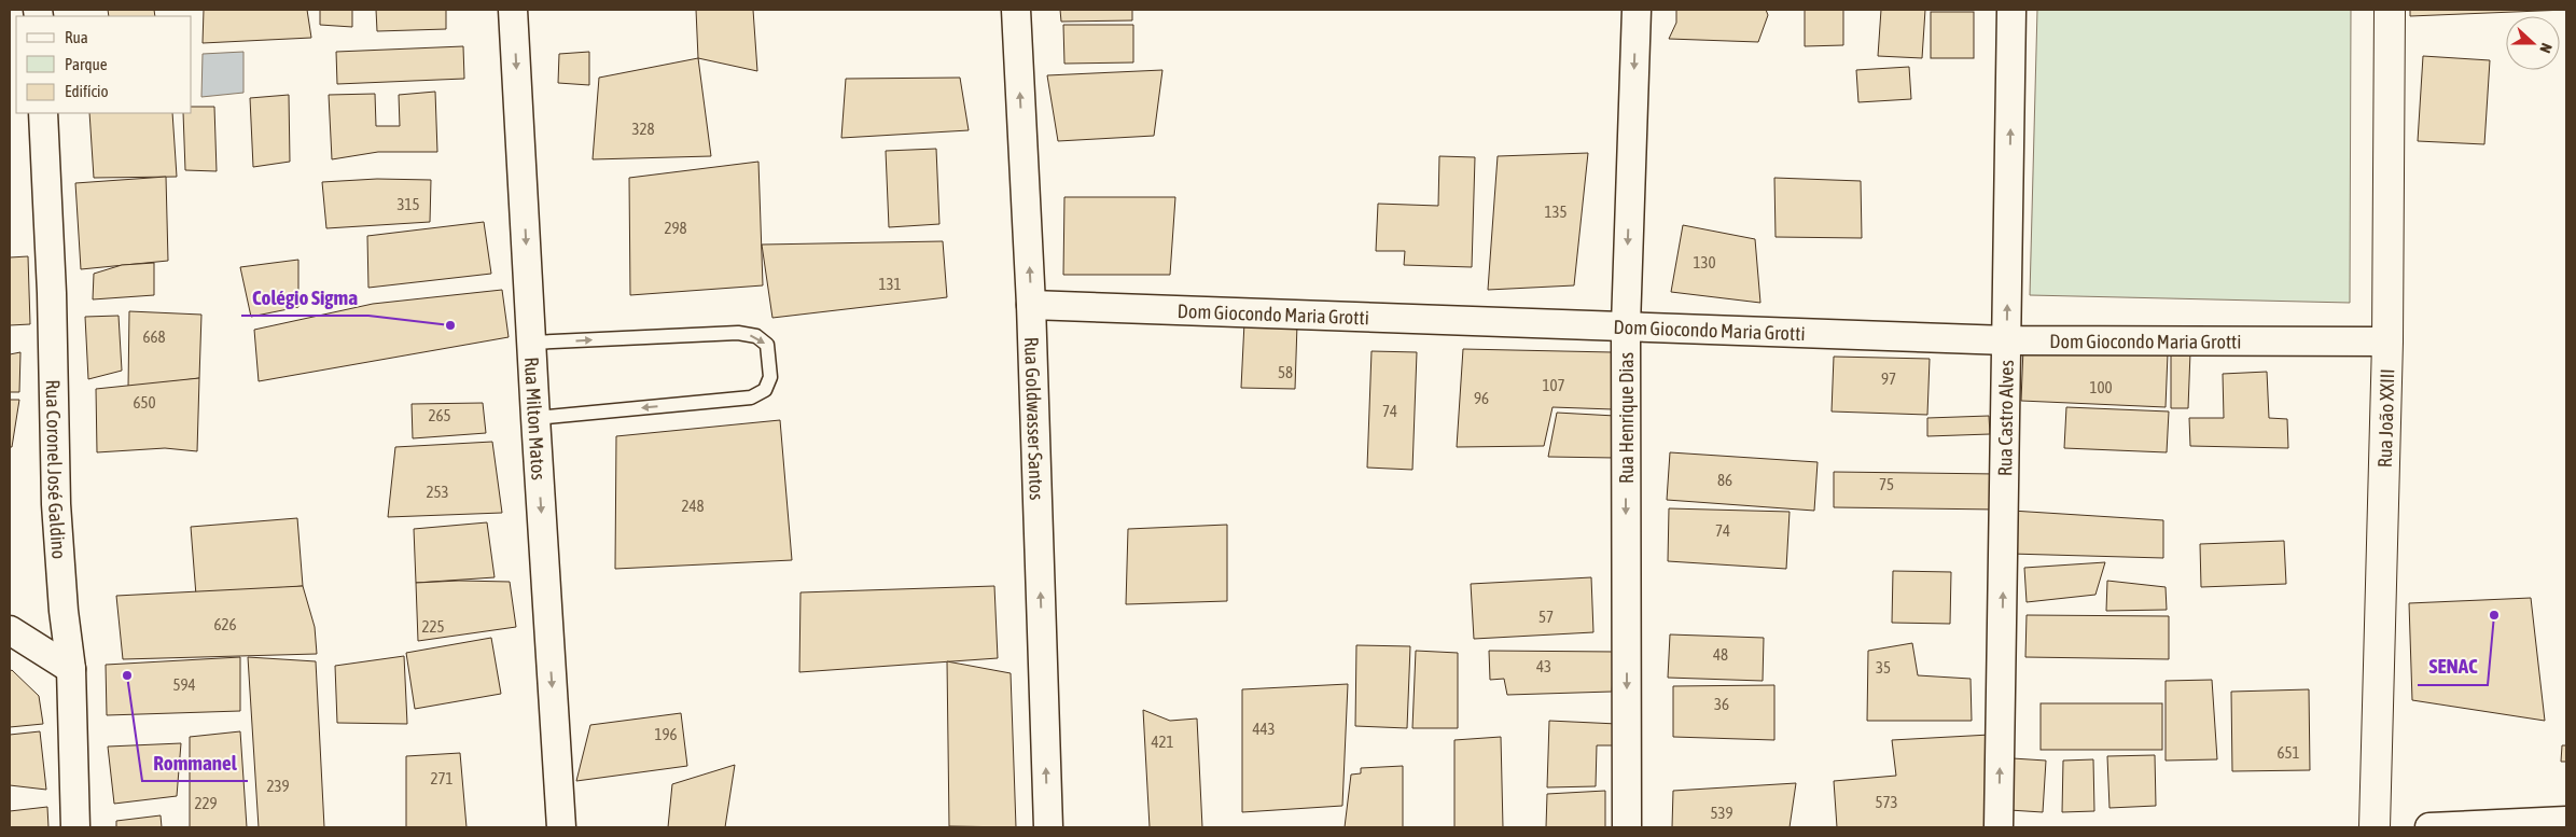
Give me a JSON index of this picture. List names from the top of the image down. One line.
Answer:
{"streets":{"street":["Dom Giocondo Maria Grotti","Rua Goldwasser Santos","Rua Henrique Dias","Rua Milton Matos","Rua Castro Alves","Rua João XXIII","Rua Coronel José Galdino"]},"crossings":[["Dom Giocondo Maria Grotti","Rua Goldwasser Santos"],["Dom Giocondo Maria Grotti","Rua Henrique Dias"],["Dom Giocondo Maria Grotti","Rua Castro Alves"],["Dom Giocondo Maria Grotti","Rua João XXIII"]],"one_way":["Rua Goldwasser Santos","Rua Henrique Dias","Rua Milton Matos","Rua Castro Alves"],"places":["Colégio Sigma","SENAC","Rommanel"],"house_numbers":["328","315","135","298","130","131","668","58","97","107","100","96","650","74","265","86","75","253","248","74","57","626","225","48","43","35","594","36","443","196","421","651","271","239","573","229","539"],"legend":["Rua","Parque","Edifício"],"north":"right"}
